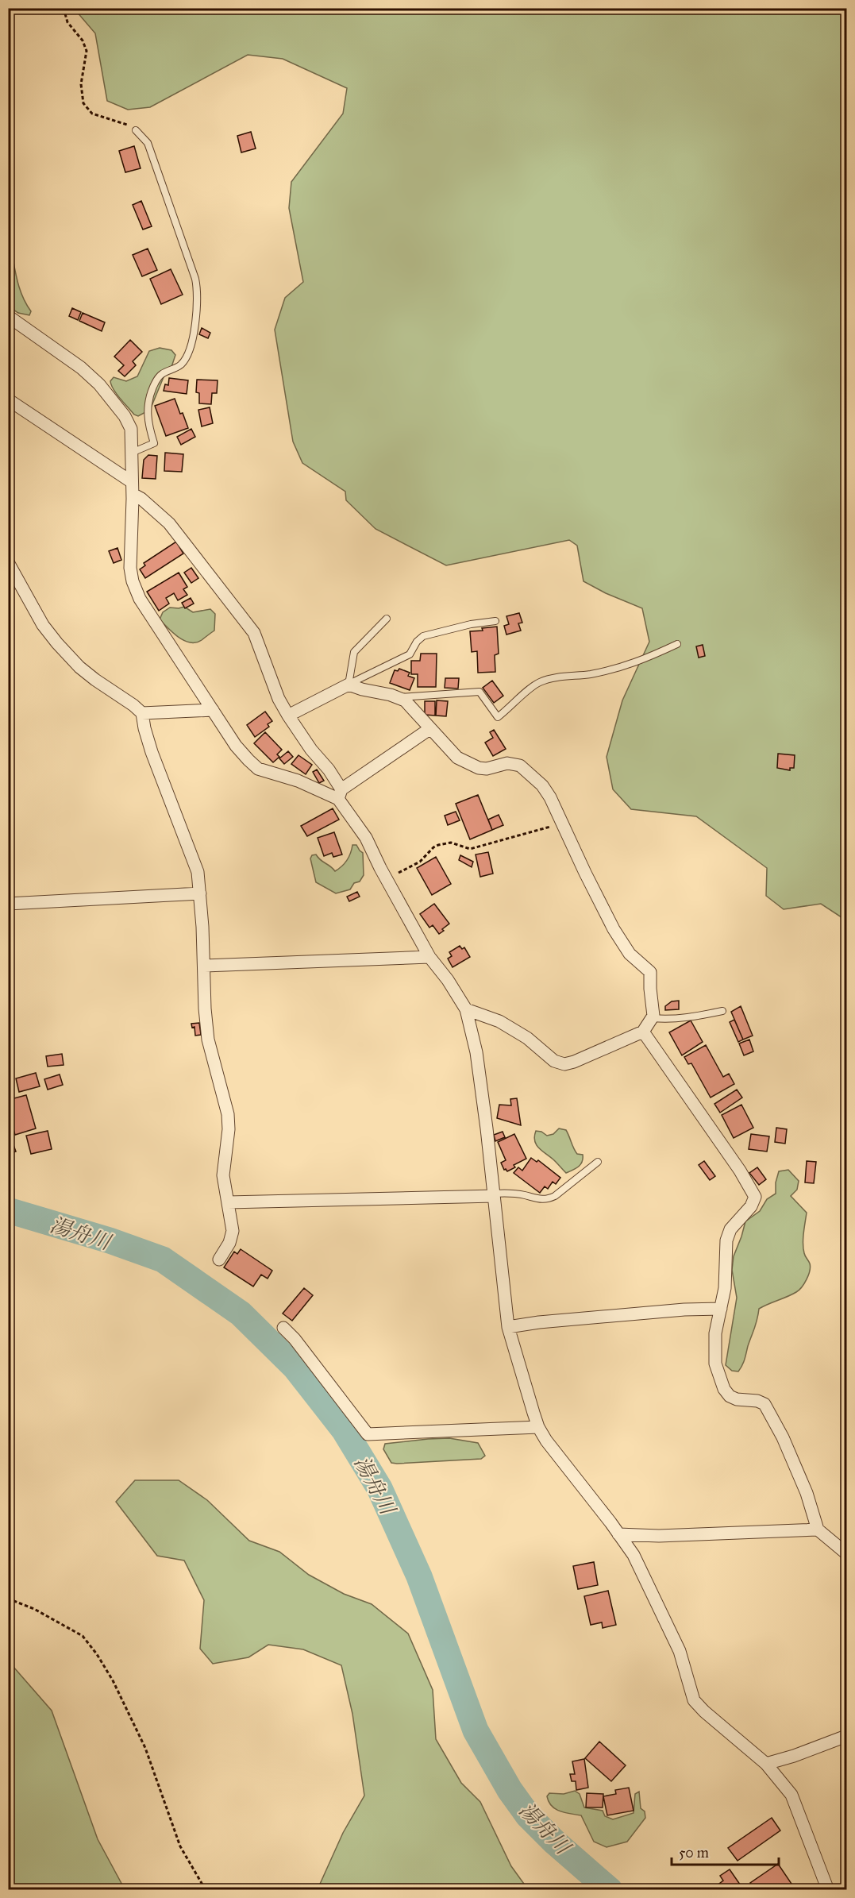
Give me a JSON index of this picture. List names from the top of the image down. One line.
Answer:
{"water":["湯舟川"],"scale_bar":"50 m"}
